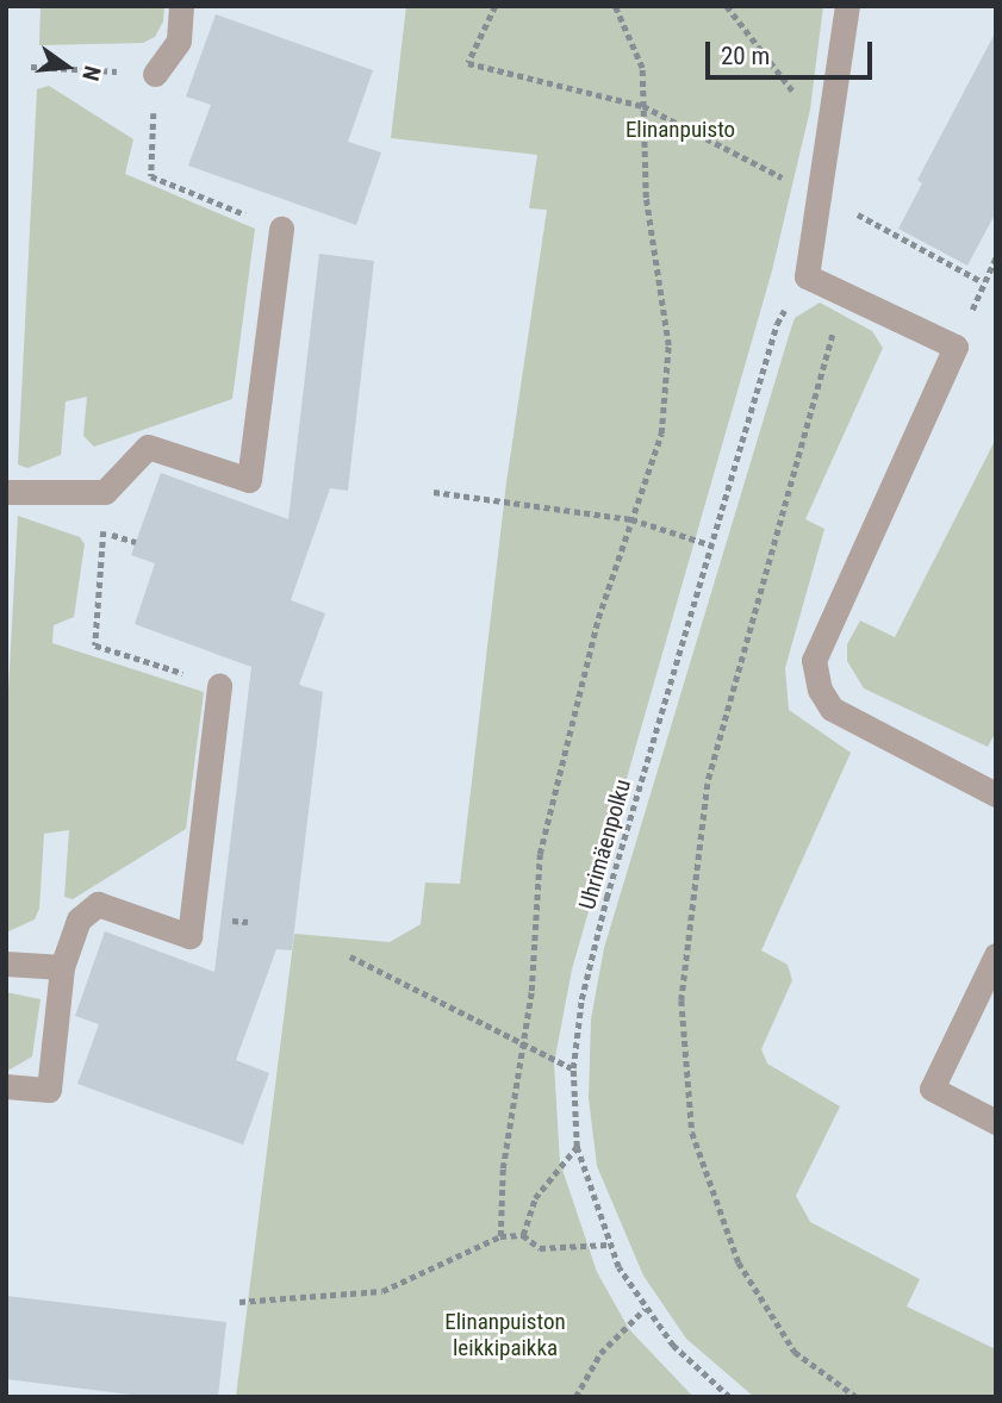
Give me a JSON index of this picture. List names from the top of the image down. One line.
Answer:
{"streets":{"path":["Uhrimäenpolku"]},"parks":["Elinanpuisto","Elinanpuiston leikkipaikka"],"scale_bar":"20 m","north":"right"}
